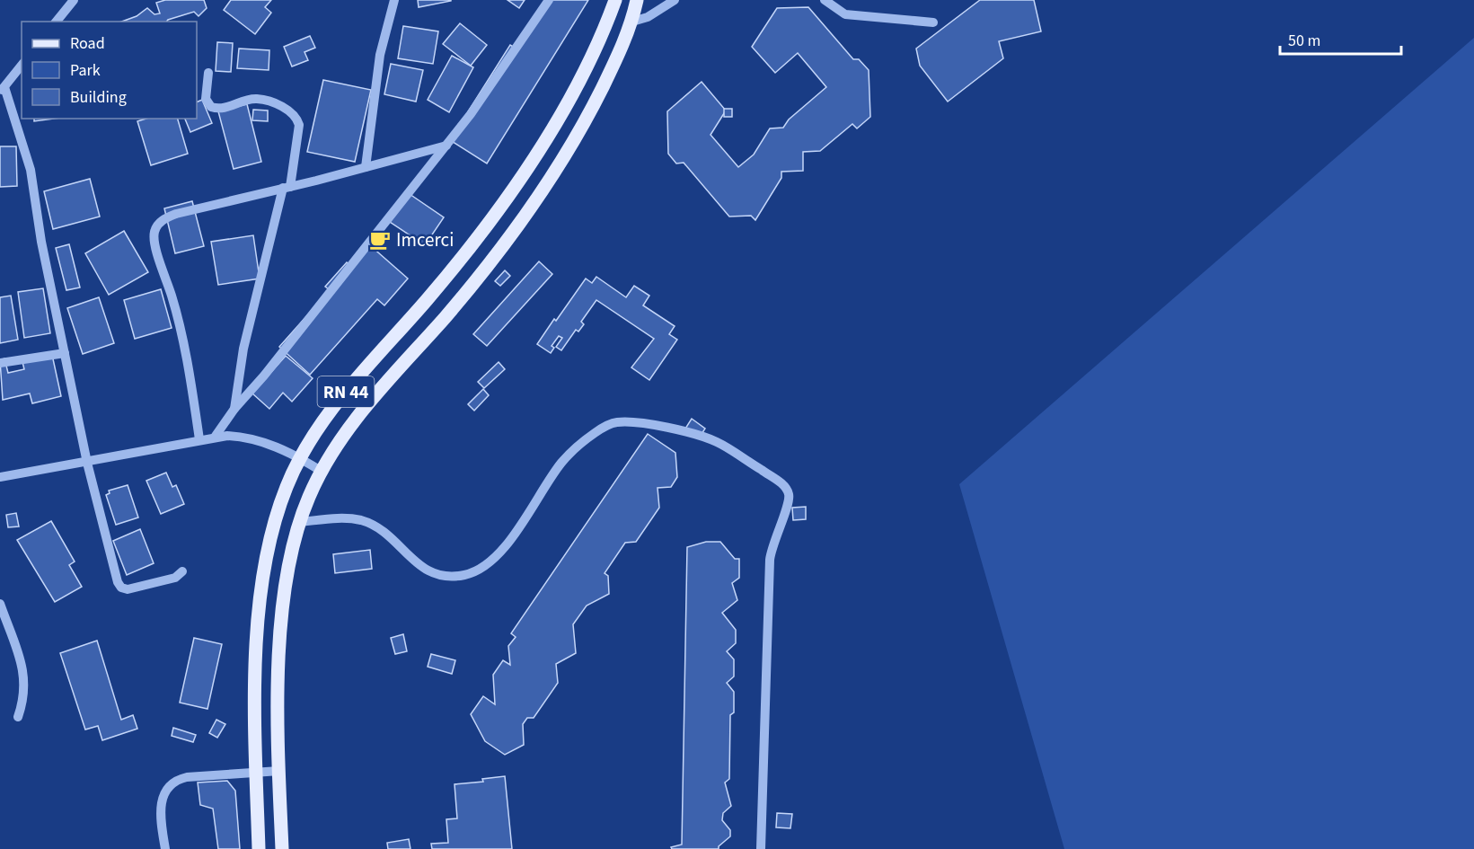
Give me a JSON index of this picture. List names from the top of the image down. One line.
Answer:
{"streets":{"main road":["RN 44"]},"places":{"cafe":["Imcerci"]},"legend":["Road","Park","Building"],"scale_bar":"50 m"}
